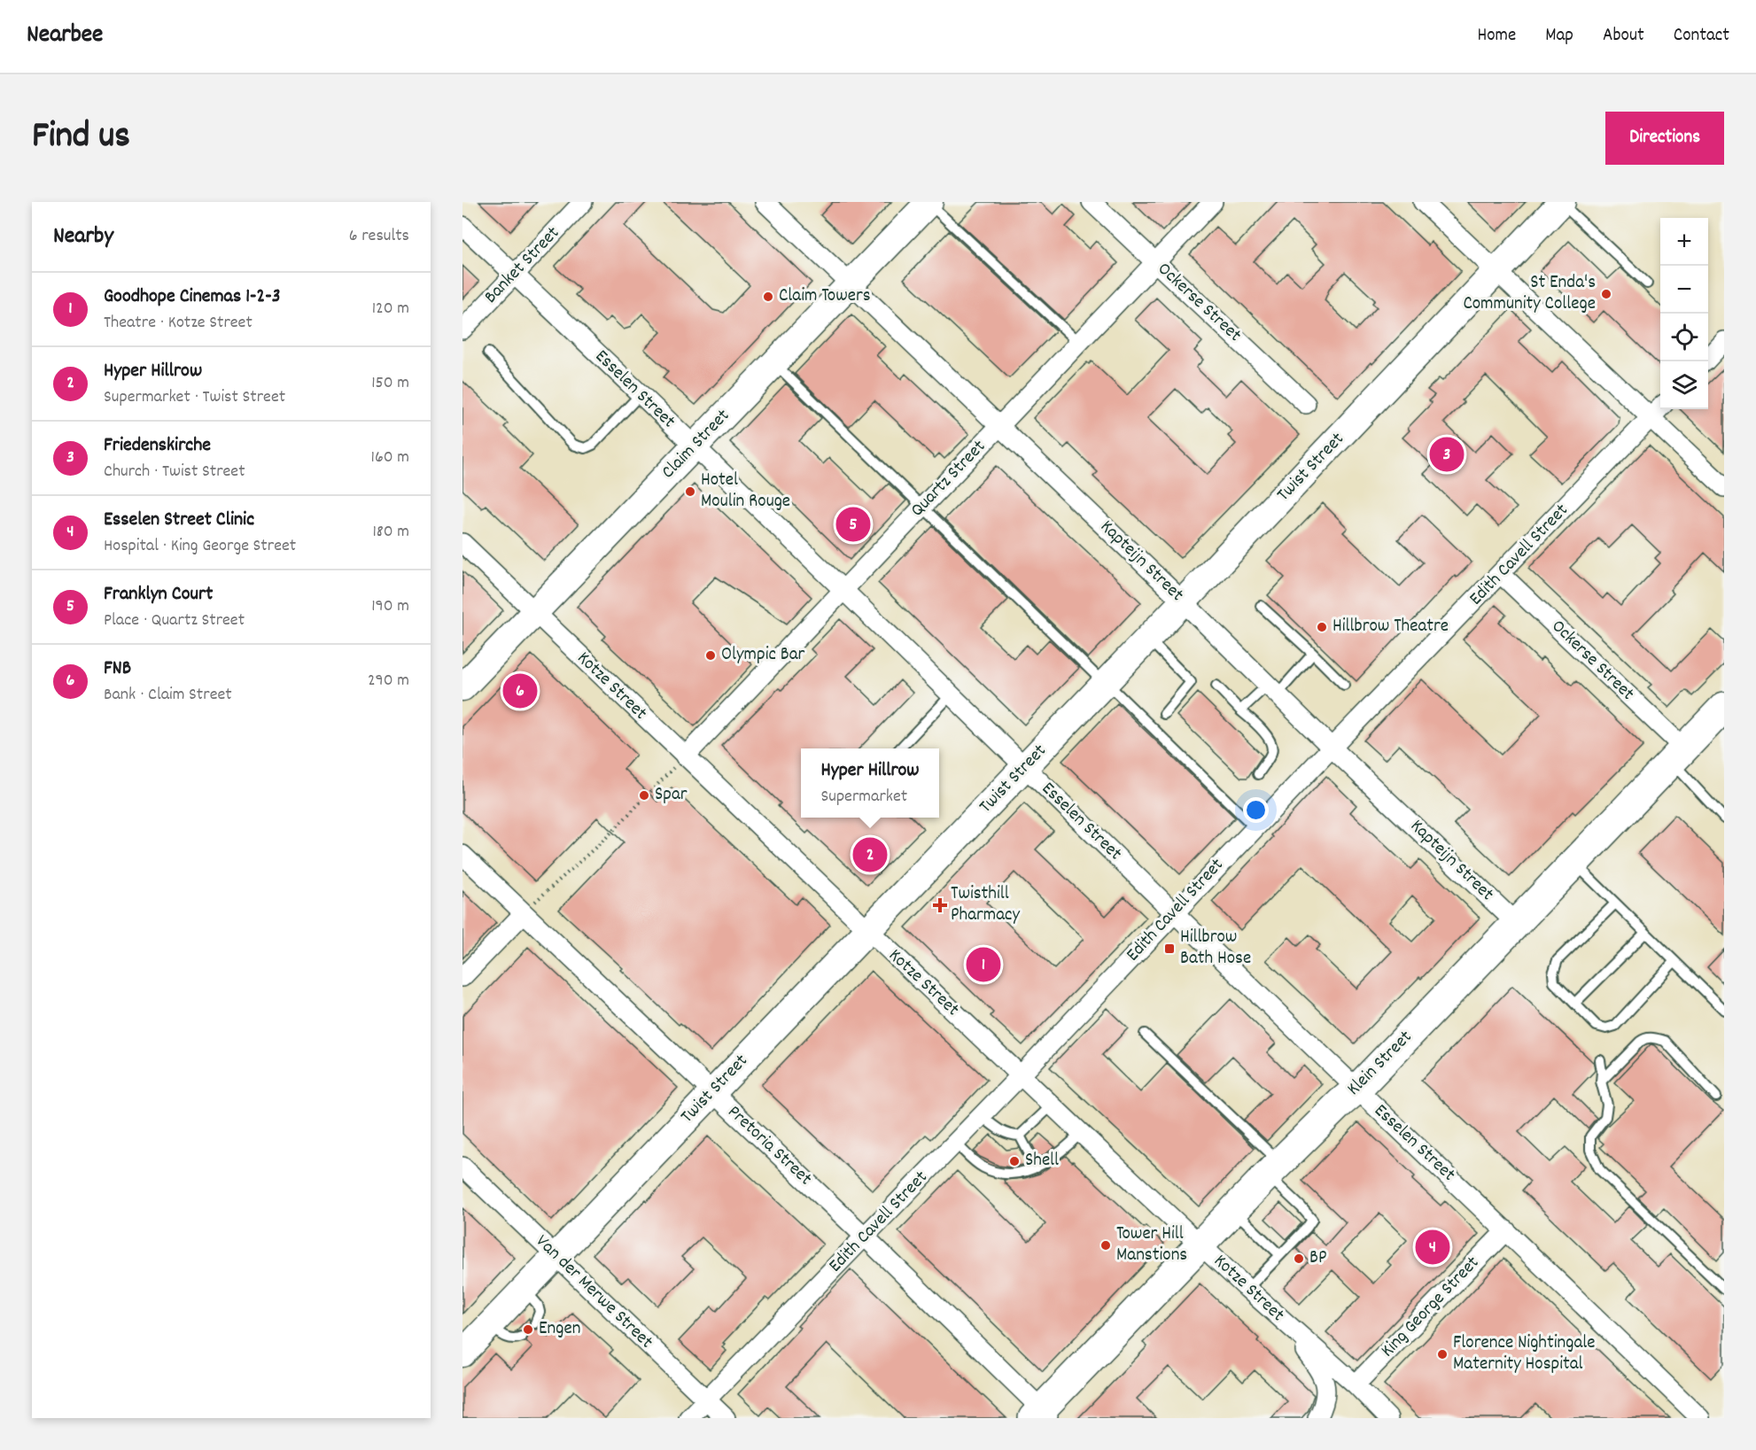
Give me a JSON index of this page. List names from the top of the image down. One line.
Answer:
{"streets":{"main road":["Klein Street"],"street":["Banket Street","Ockerse Street","Esselen Street","Claim Street","Twist Street","Quartz Street","Edith Cavell Street","Kapteijn Street","Kotze Street","Pretoria Street","Van der Merwe Street","King George Street"]},"crossings":[["Banket Street","Esselen Street"],["Ockerse Street","Quartz Street"],["Ockerse Street","Edith Cavell Street"],["Ockerse Street","Klein Street"],["Esselen Street","Claim Street"],["Esselen Street","Twist Street"],["Esselen Street","Quartz Street"],["Esselen Street","Edith Cavell Street"],["Esselen Street","Klein Street"],["Esselen Street","King George Street"],["Claim Street","Kapteijn Street"],["Claim Street","Kotze Street"],["Twist Street","Kapteijn Street"],["Twist Street","Kotze Street"],["Twist Street","Pretoria Street"],["Twist Street","Van der Merwe Street"],["Quartz Street","Kapteijn Street"],["Quartz Street","Kotze Street"],["Edith Cavell Street","Kapteijn Street"],["Edith Cavell Street","Kotze Street"],["Edith Cavell Street","Pretoria Street"],["Edith Cavell Street","Van der Merwe Street"],["Kapteijn Street","Klein Street"],["Kotze Street","Klein Street"],["Kotze Street","King George Street"],["Klein Street","Pretoria Street"]],"places":{"other":["St Enda's Community College","Claim Towers","Hotel Moulin Rouge","Hillbrow Theatre","Olympic Bar","Spar","Shell","Tower Hill Manstions","BP","Engen","Florence Nightingale Maternity Hospital"],"health":["Twisthill Pharmacy"],"transit":["Hillbrow Bath Hose"]},"page":{"header":"Nearbee","nav":["Home","Map","About","Contact"],"title":"Find us","buttons":"Directions","heading":["Nearby","6 results"],"map_buttons":["+","−"],"list":[{"mark":"1","name":"Goodhope Cinemas 1-2-3","note":"Theatre · Kotze Street","value":"120 m"},{"mark":"2","name":"Hyper Hillrow","note":"Supermarket · Twist Street","value":"150 m"},{"mark":"3","name":"Friedenskirche","note":"Church · Twist Street","value":"160 m"},{"mark":"4","name":"Esselen Street Clinic","note":"Hospital · King George Street","value":"180 m"},{"mark":"5","name":"Franklyn Court","note":"Place · Quartz Street","value":"190 m"},{"mark":"6","name":"FNB","note":"Bank · Claim Street","value":"290 m"}],"pins":["3","5","6","2","1","4"],"popup":["Hyper Hillrow","Supermarket"]}}
